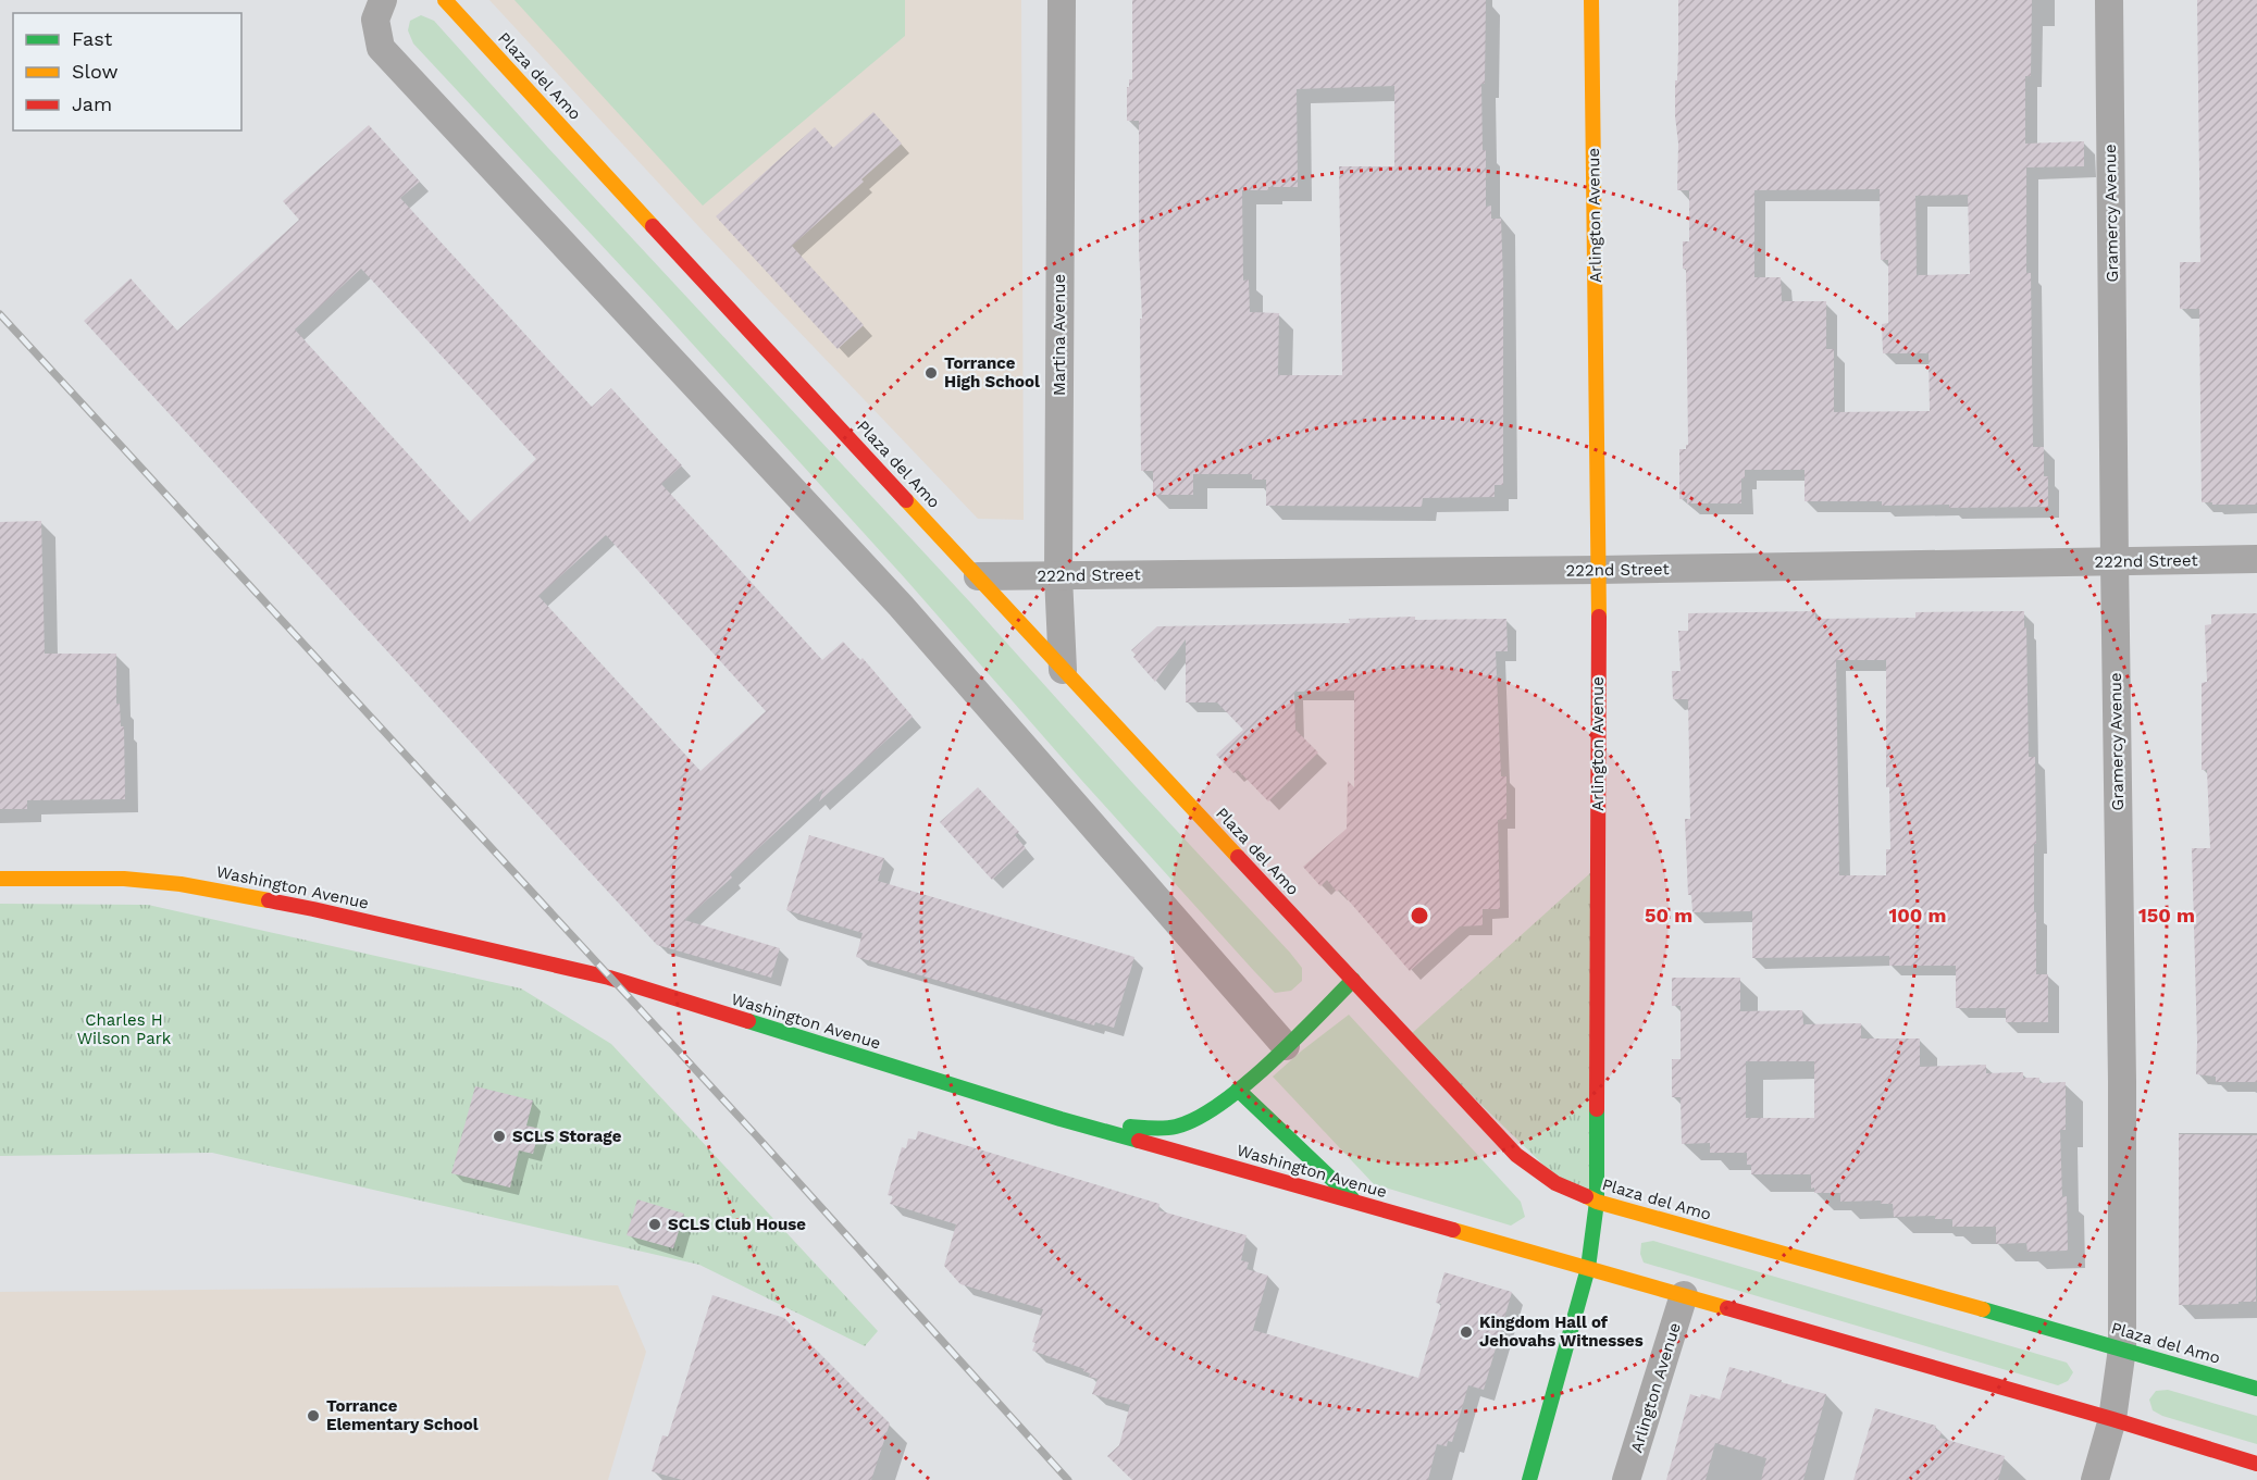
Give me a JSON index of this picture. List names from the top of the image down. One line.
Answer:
{"streets":{"street":["Plaza del Amo","Gramercy Avenue","Arlington Avenue","Martina Avenue","222nd Street","Washington Avenue"]},"crossings":[["Plaza del Amo","Gramercy Avenue"],["Plaza del Amo","Arlington Avenue"],["Plaza del Amo","Martina Avenue"],["Plaza del Amo","222nd Street"],["Gramercy Avenue","222nd Street"],["Arlington Avenue","222nd Street"],["Arlington Avenue","Washington Avenue"],["Martina Avenue","222nd Street"]],"parks":["Charles H Wilson Park"],"places":["Torrance High School","SCLS Storage","SCLS Club House","Kingdom Hall of Jehovahs Witnesses","Torrance Elementary School"],"legend":["Fast","Slow","Jam"],"rings":["50 m","100 m","150 m"]}
